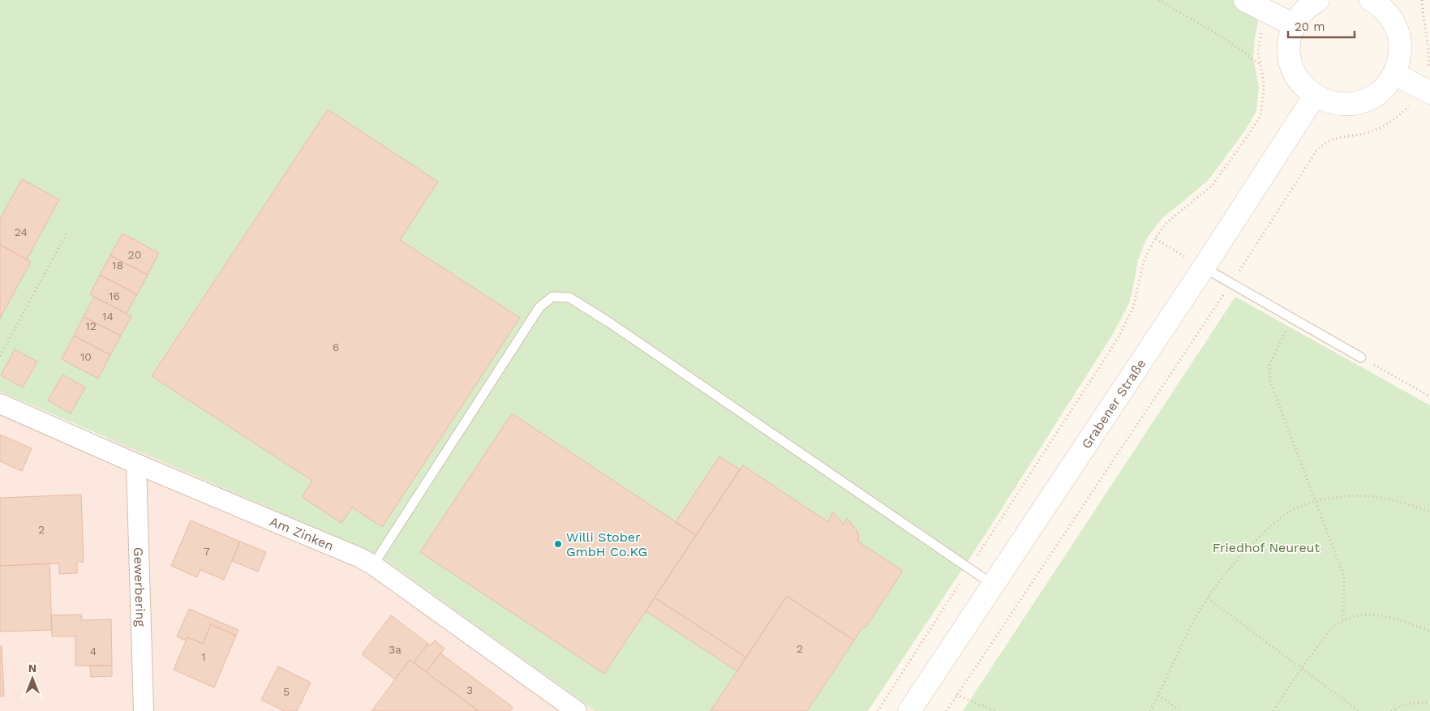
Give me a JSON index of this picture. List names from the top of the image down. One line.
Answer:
{"streets":{"street":["Grabener Straße","Am Zinken","Gewerbering"]},"crossings":[["Am Zinken","Gewerbering"]],"parks":["Friedhof Neureut"],"places":["Willi Stober GmbH Co.KG"],"house_numbers":["24","20","18","16","14","12","6","10","2","7","2","3a","4","1","3","5"],"scale_bar":"20 m","north":"top"}
